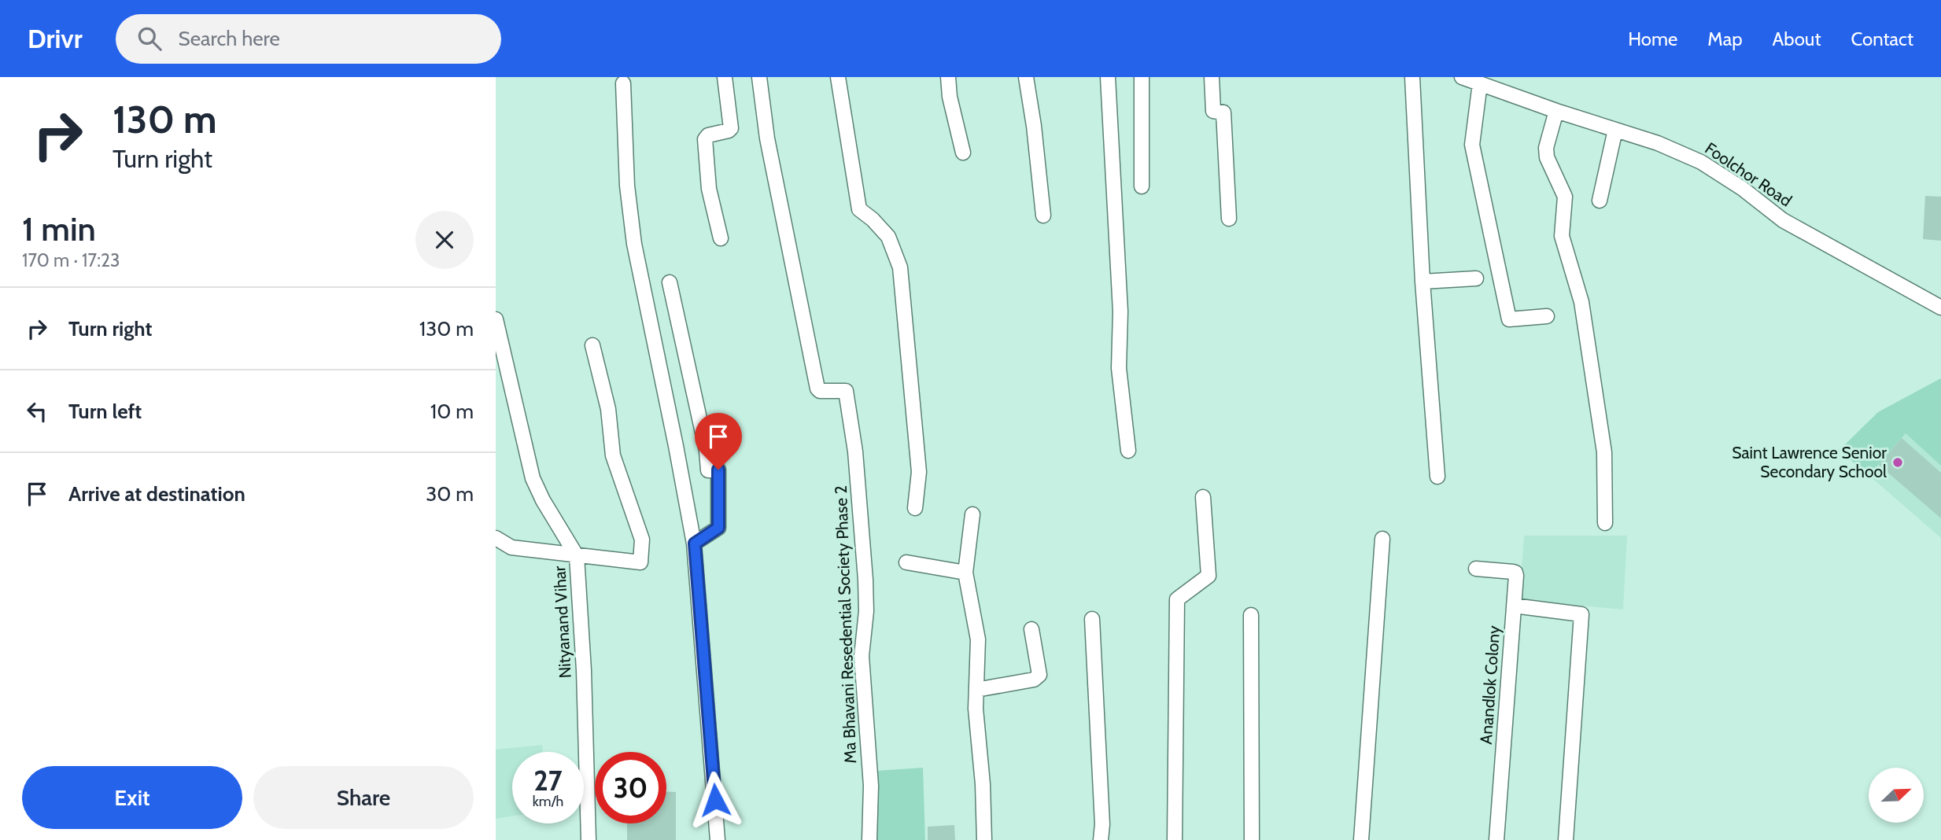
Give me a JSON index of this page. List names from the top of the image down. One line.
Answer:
{"streets":{"street":["Foolchor Road","Nityanand Vihar","Ma Bhavani Resedential Society Phase 2","Anandlok Colony"]},"places":["Saint Lawrence Senior Secondary School"],"north":"top right","page":{"header":"Drivr","search":"Search here","nav":["Home","Map","About","Contact"],"turn":["130 m","Turn right"],"heading":["1 min","170 m · 17:23"],"list":[{"name":"Turn right","value":"130 m"},{"name":"Turn left","value":"10 m"},{"name":"Arrive at destination","value":"30 m"}],"speed":"27 km/h","limit":"30","buttons":["Exit","Share"]}}
